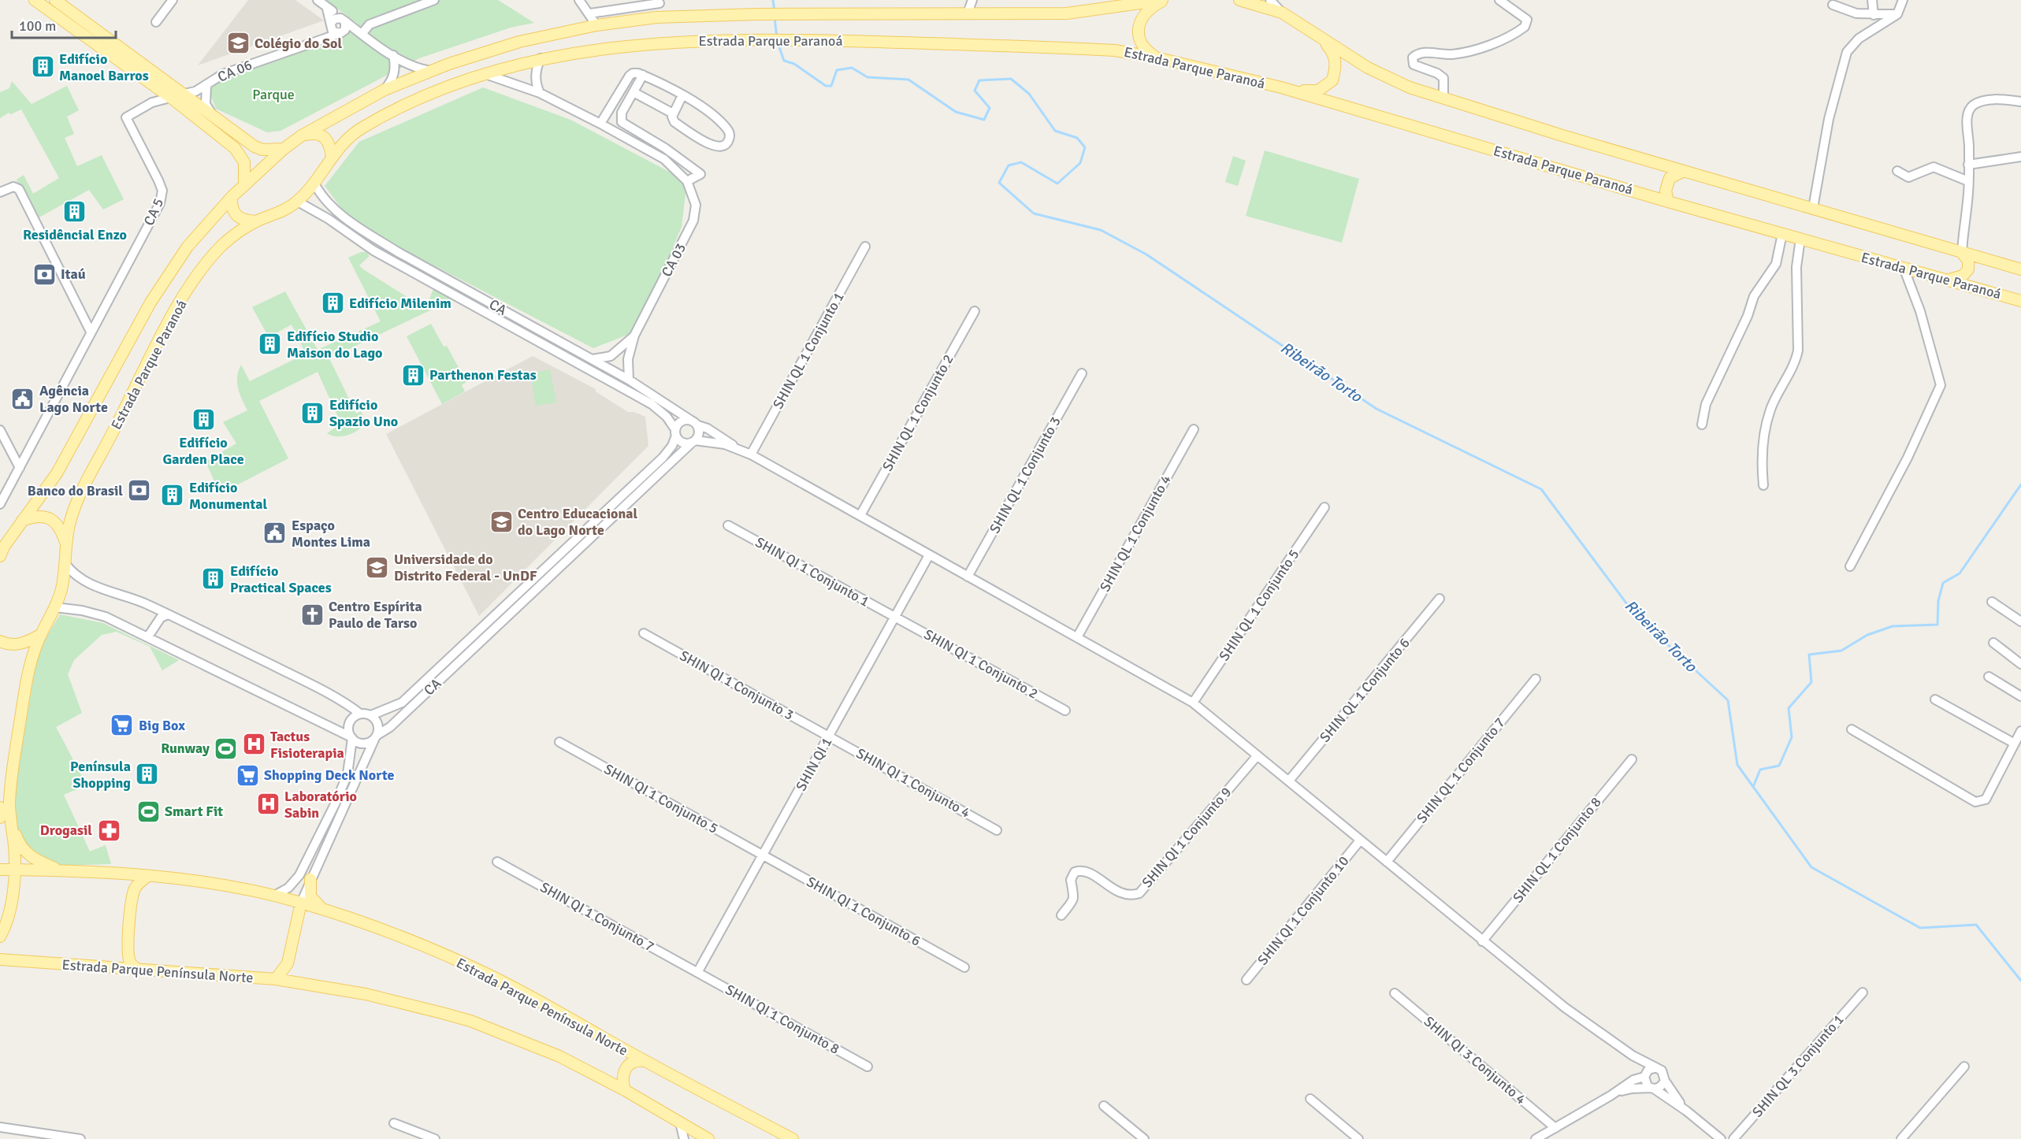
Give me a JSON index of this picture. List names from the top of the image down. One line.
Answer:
{"streets":{"main road":["Estrada Parque Paranoá","Estrada Parque Península Norte"],"street":["CA 06","CA 5","CA 03","CA","SHIN QL 1 Conjunto 1","SHIN QL 1 Conjunto 2","SHIN QL 1 Conjunto 3","SHIN QL 1 Conjunto 4","SHIN QI 1 Conjunto 1","SHIN QL 1 Conjunto 5","SHIN QI 1 Conjunto 2","SHIN QI 1 Conjunto 3","SHIN QL 1 Conjunto 6","SHIN QI 1","SHIN QL 1 Conjunto 7","SHIN QI 1 Conjunto 4","SHIN QI 1 Conjunto 5","SHIN QI 1 Conjunto 9","SHIN QL 1 Conjunto 8","SHIN QI 1 Conjunto 10","SHIN QI 1 Conjunto 6","SHIN QI 1 Conjunto 7","SHIN QI 1 Conjunto 8","SHIN QI 3 Conjunto 4","SHIN QL 3 Conjunto 1"]},"crossings":[["Estrada Parque Paranoá","CA 03"],["Estrada Parque Paranoá","CA"],["Estrada Parque Paranoá","Estrada Parque Península Norte"],["CA 03","CA"],["SHIN QI 1 Conjunto 1","SHIN QI 1 Conjunto 2"],["SHIN QI 1 Conjunto 1","SHIN QI 1"],["SHIN QI 1 Conjunto 2","SHIN QI 1"],["SHIN QI 1 Conjunto 3","SHIN QI 1"],["SHIN QI 1 Conjunto 3","SHIN QI 1 Conjunto 4"],["SHIN QI 1","SHIN QI 1 Conjunto 4"],["SHIN QI 1","SHIN QI 1 Conjunto 5"],["SHIN QI 1","SHIN QI 1 Conjunto 6"],["SHIN QI 1","SHIN QI 1 Conjunto 7"],["SHIN QI 1","SHIN QI 1 Conjunto 8"],["SHIN QI 1 Conjunto 5","SHIN QI 1 Conjunto 6"],["SHIN QI 1 Conjunto 7","SHIN QI 1 Conjunto 8"]],"water":["Ribeirão Torto"],"parks":["Parque"],"places":{"school or university":["Colégio do Sol","Centro Educacional do Lago Norte","Universidade do Distrito Federal - UnDF"],"building":["Edifício Manoel Barros","Residêncial Enzo","Edifício Milenim","Edifício Studio Maison do Lago","Parthenon Festas","Edifício Spazio Uno","Edifício Garden Place","Edifício Monumental","Edifício Practical Spaces","Península Shopping"],"bank":["Itaú","Banco do Brasil"],"public building":["Agência Lago Norte","Espaço Montes Lima"],"church":["Centro Espírita Paulo de Tarso"],"supermarket":["Big Box","Shopping Deck Norte"],"hospital":["Tactus Fisioterapia","Laboratório Sabin"],"sports":["Runway","Smart Fit"],"pharmacy":["Drogasil"]},"scale_bar":"100 m"}
